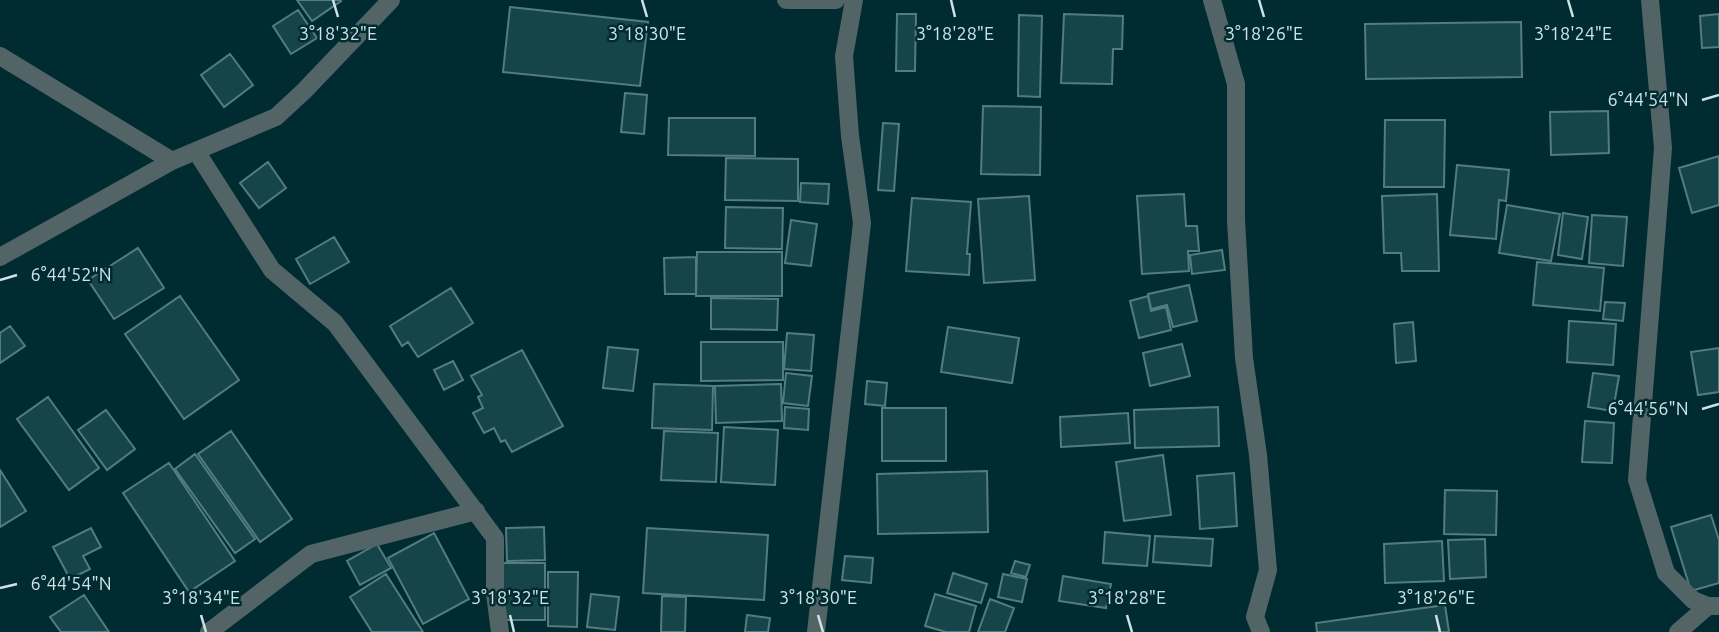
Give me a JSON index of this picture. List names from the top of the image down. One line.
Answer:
{"coordinates":["3°18'32\"E","3°18'30\"E","3°18'28\"E","3°18'26\"E","3°18'24\"E","6°44'54\"N","6°44'52\"N","6°44'56\"N","3°18'34\"E"]}
